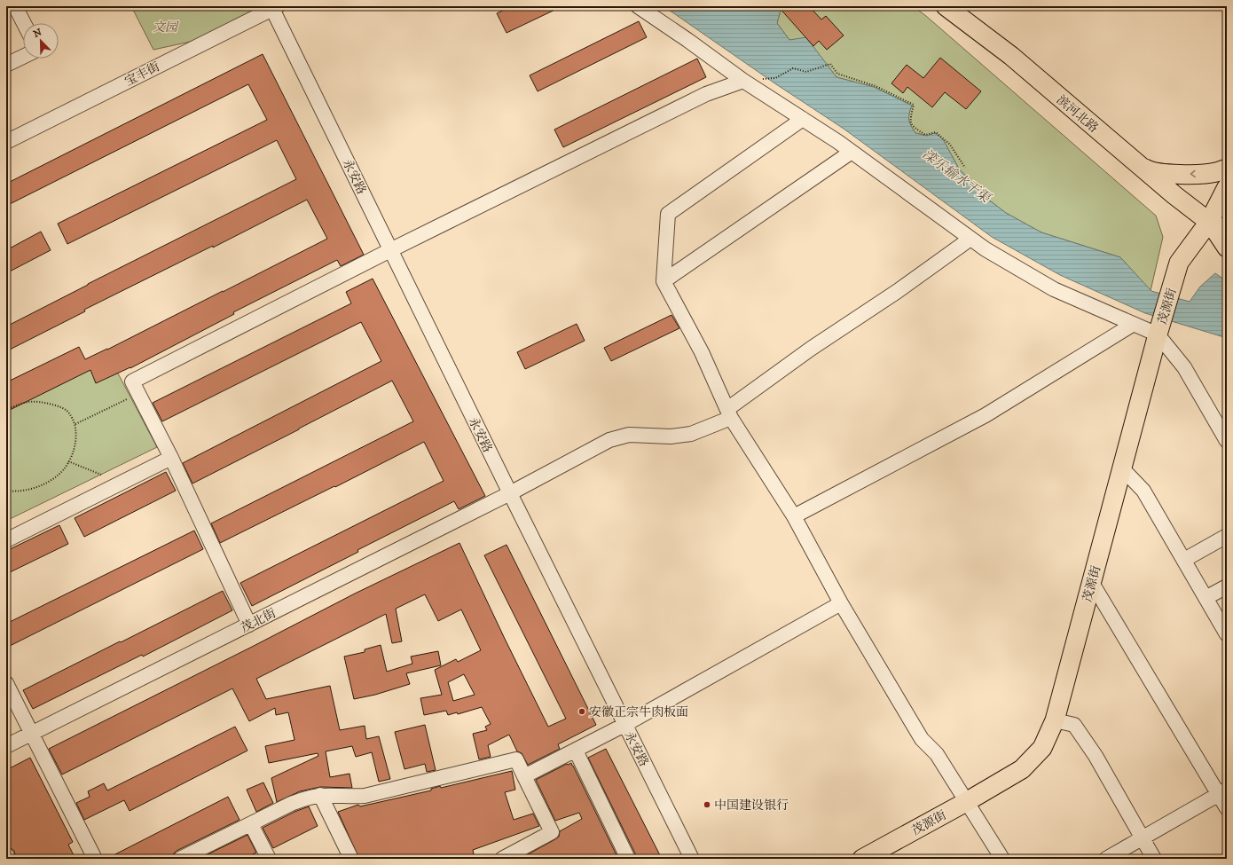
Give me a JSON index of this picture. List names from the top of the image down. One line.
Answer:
{"streets":{"main road":["滨河北路","茂源街"],"street":["宝丰街","永安路","茂北街"]},"crossings":[["宝丰街","永安路"],["滨河北路","茂源街"],["永安路","茂北街"]],"water":["滦乐输水干渠"],"parks":["文园"],"places":["安徽正宗牛肉板面","中国建设银行"],"north":"top left"}
